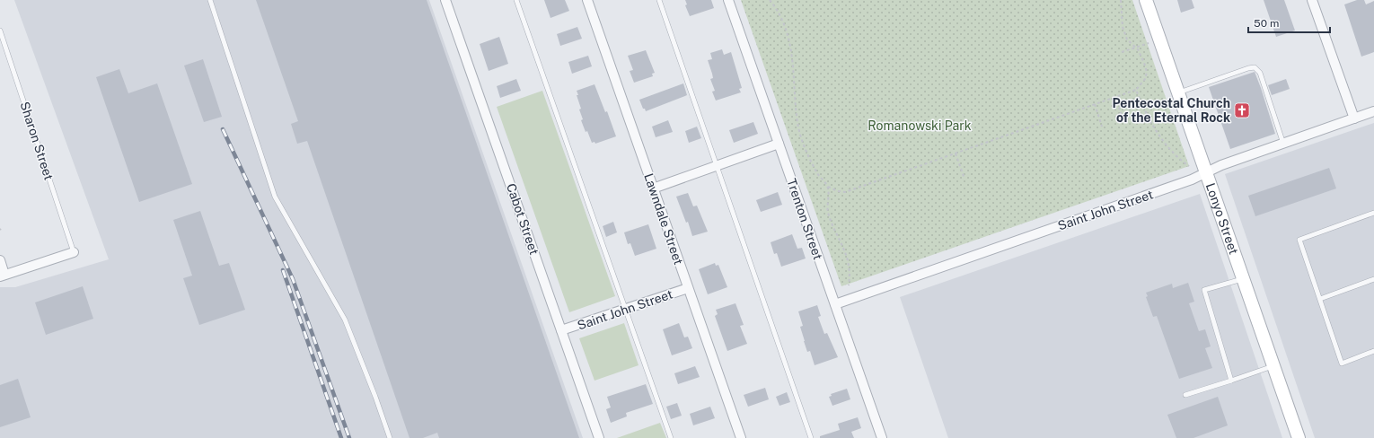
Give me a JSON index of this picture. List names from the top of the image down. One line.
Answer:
{"streets":{"street":["Saint John Street","Cabot Street","Lawndale Street","Trenton Street","Lonyo Street"],"lane":["Sharon Street"]},"crossings":[["Saint John Street","Cabot Street"],["Saint John Street","Lawndale Street"],["Saint John Street","Trenton Street"],["Saint John Street","Lonyo Street"]],"parks":["Romanowski Park"],"places":{"church":["Pentecostal Church of the Eternal Rock"]},"scale_bar":"50 m"}
